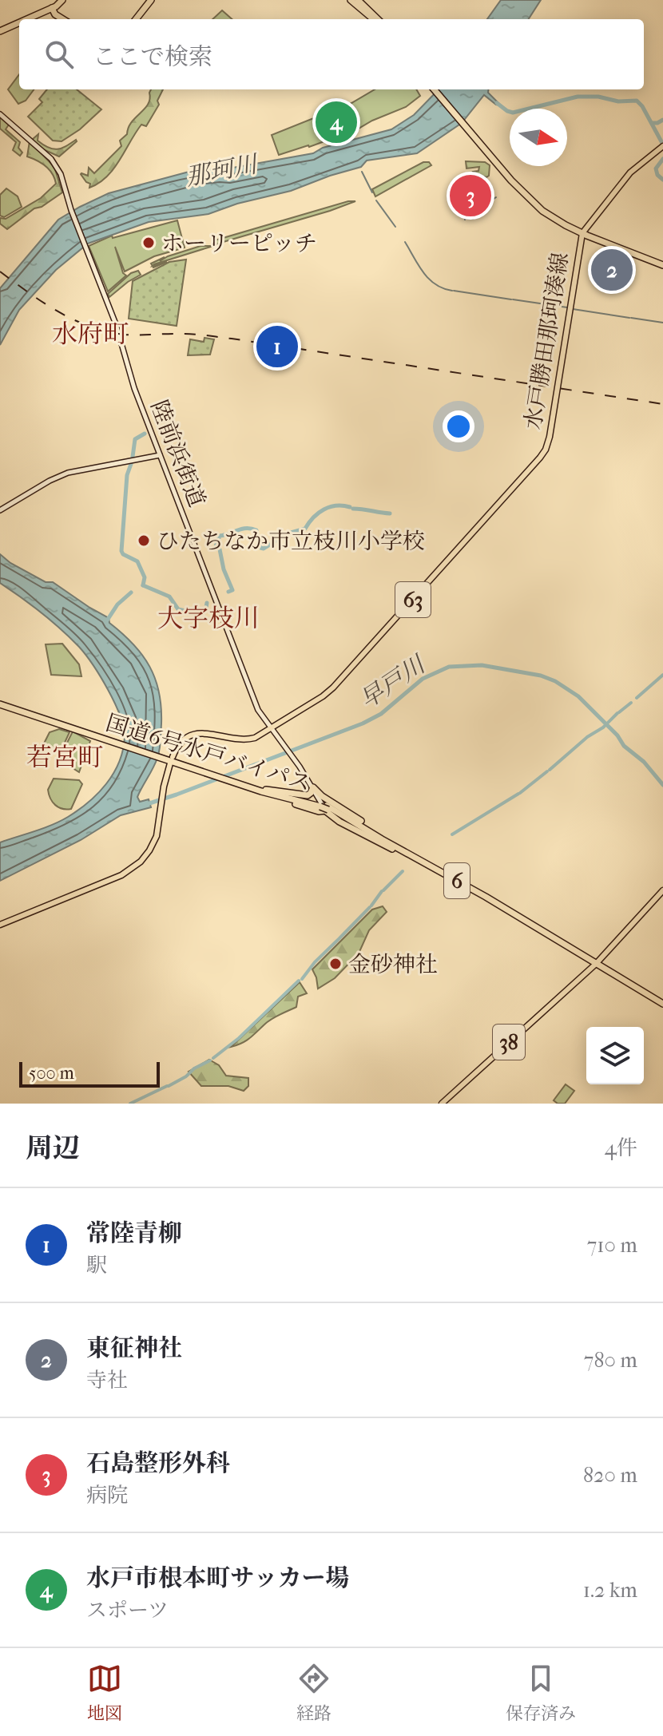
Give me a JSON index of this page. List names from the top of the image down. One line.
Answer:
{"streets":{"highway":["国道6号水戸バイパス","6"],"main road":["水戸勝田那珂湊線","陸前浜街道","63","38"]},"crossings":[["水戸勝田那珂湊線","陸前浜街道"],["水戸勝田那珂湊線","国道6号水戸バイパス"],["陸前浜街道","国道6号水戸バイパス"],["国道6号水戸バイパス","6"],["6","38"]],"districts":["水府町","大字枝川","若宮町"],"water":["那珂川","早戸川"],"places":["ホーリーピッチ","ひたちなか市立枝川小学校","金砂神社"],"scale_bar":"500 m","north":"right","page":{"search":"ここで検索","pins":["4","3","2","1"],"scale":"500 m","heading":["周辺","4件"],"list":[{"mark":"1","name":"常陸青柳","note":"駅","value":"710 m"},{"mark":"2","name":"東征神社","note":"寺社","value":"780 m"},{"mark":"3","name":"石島整形外科","note":"病院","value":"820 m"},{"mark":"4","name":"水戸市根本町サッカー場","note":"スポーツ","value":"1.2 km"}],"nav":["地図","経路","保存済み"]}}
